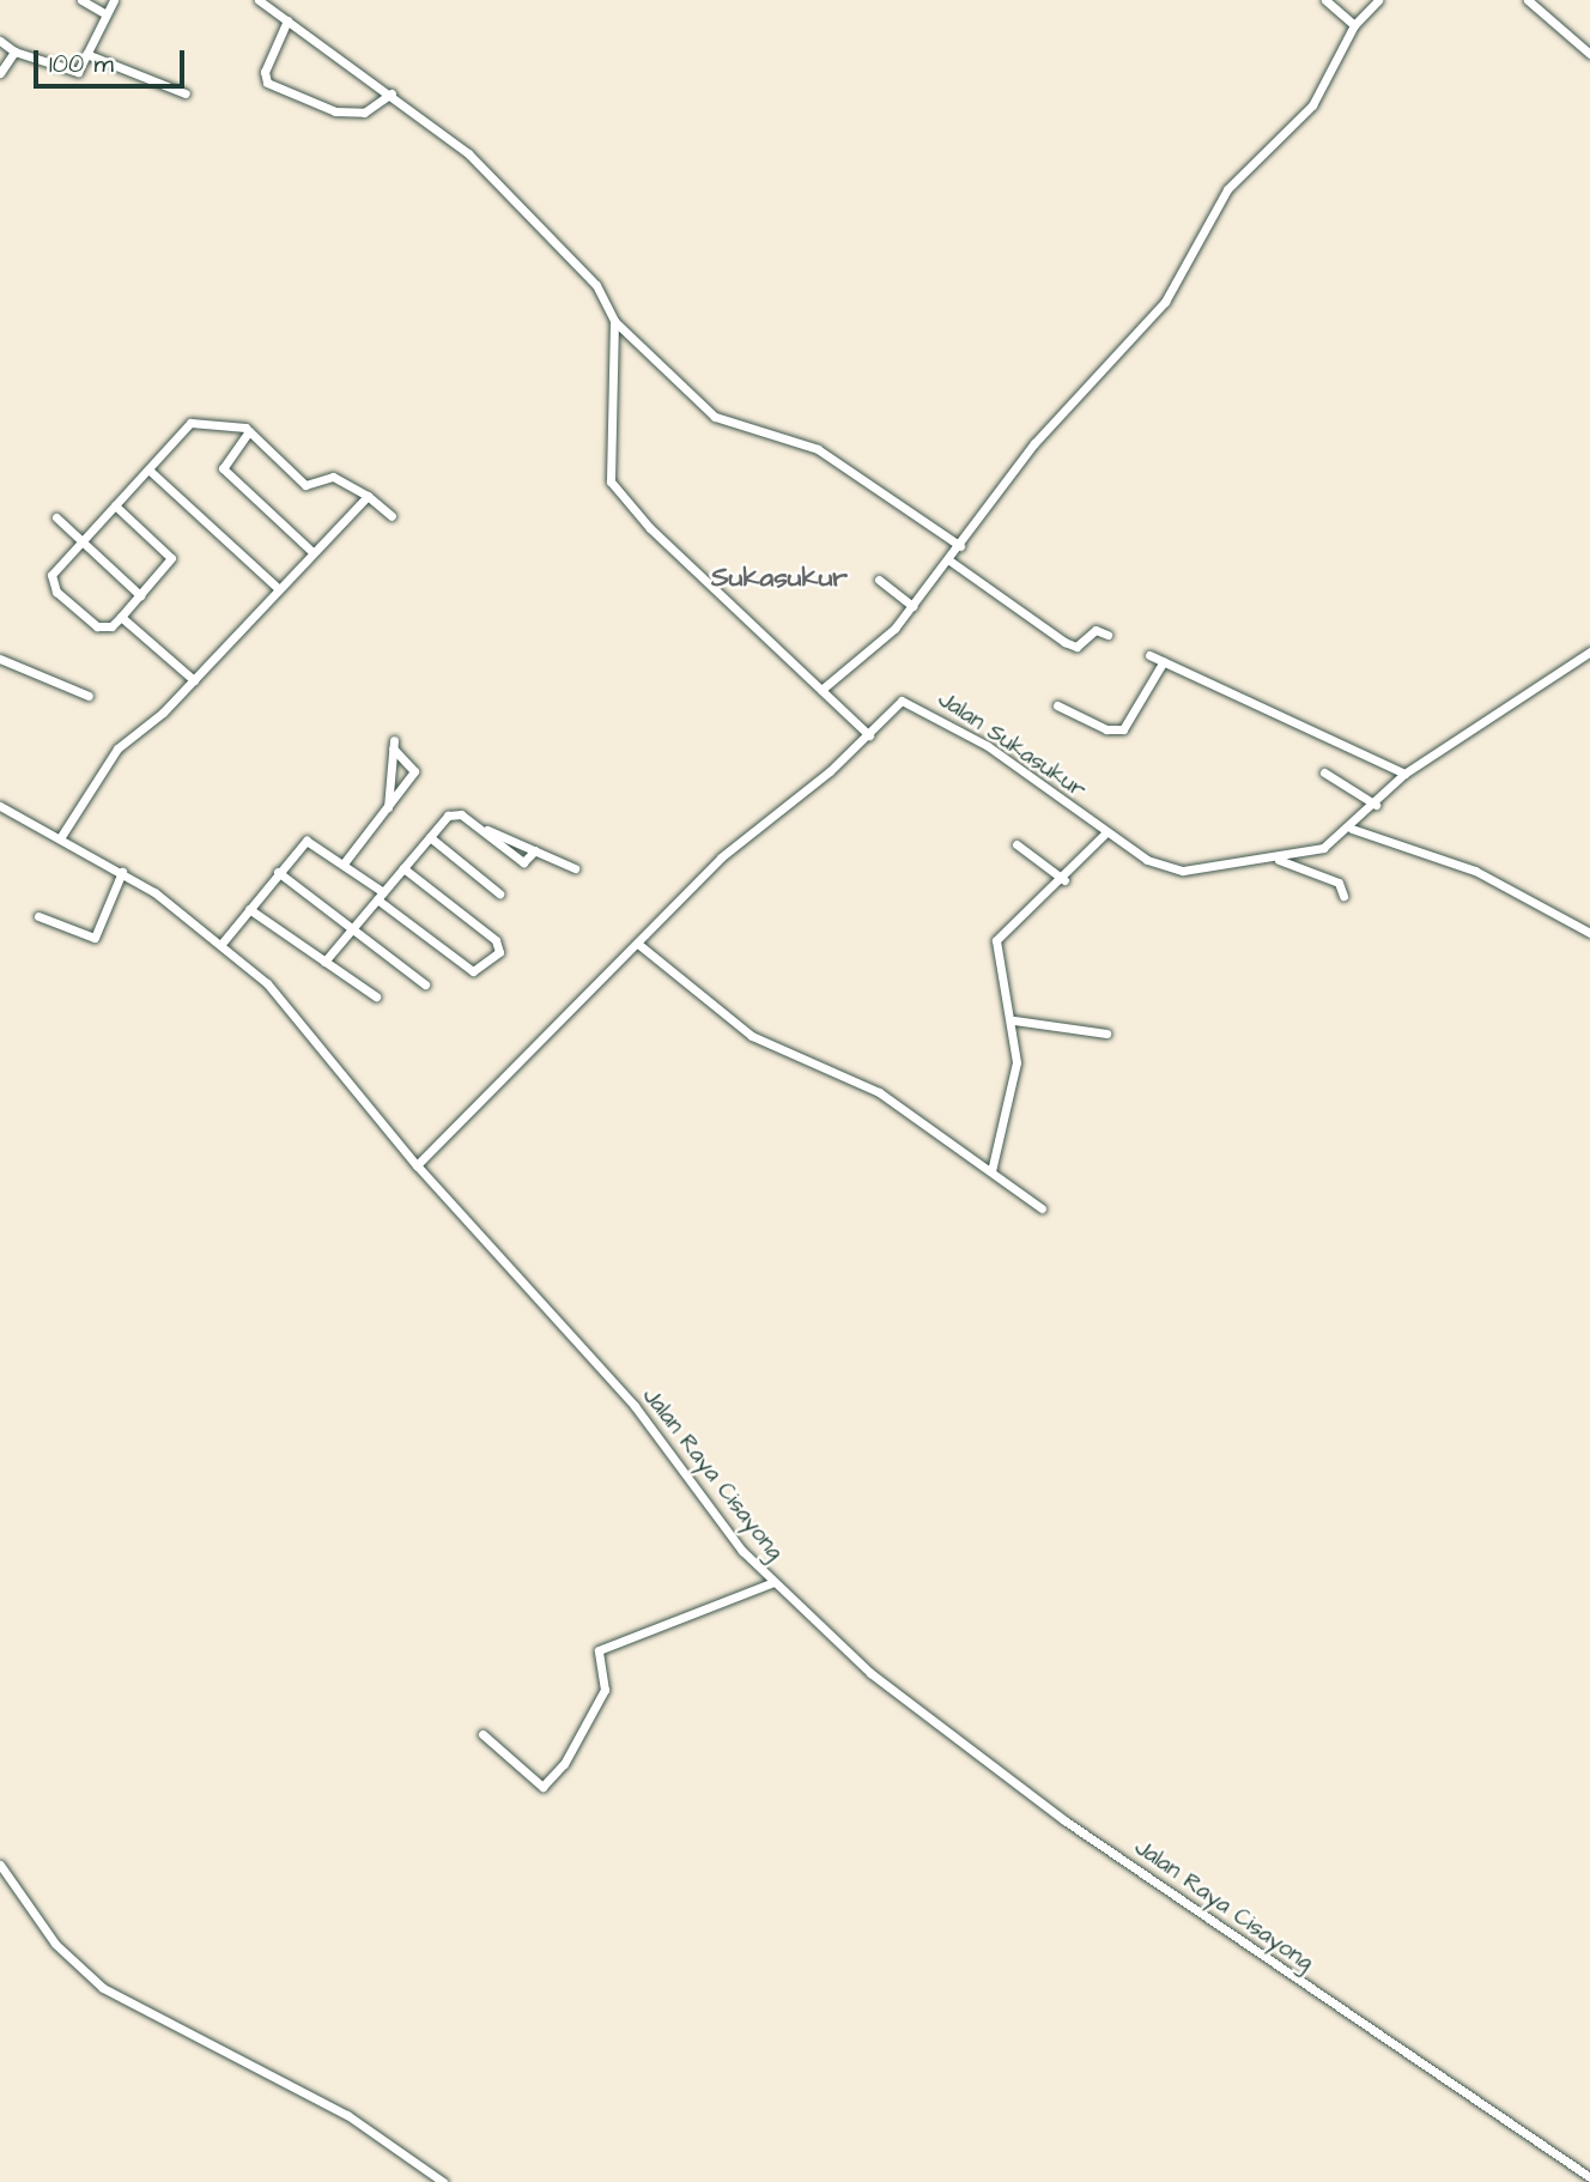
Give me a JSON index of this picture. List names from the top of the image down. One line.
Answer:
{"streets":{"street":["Jalan Sukasukur","Jalan Raya Cisayong"]},"crossings":[["Jalan Sukasukur","Jalan Raya Cisayong"]],"districts":["Sukasukur"],"scale_bar":"100 m"}
